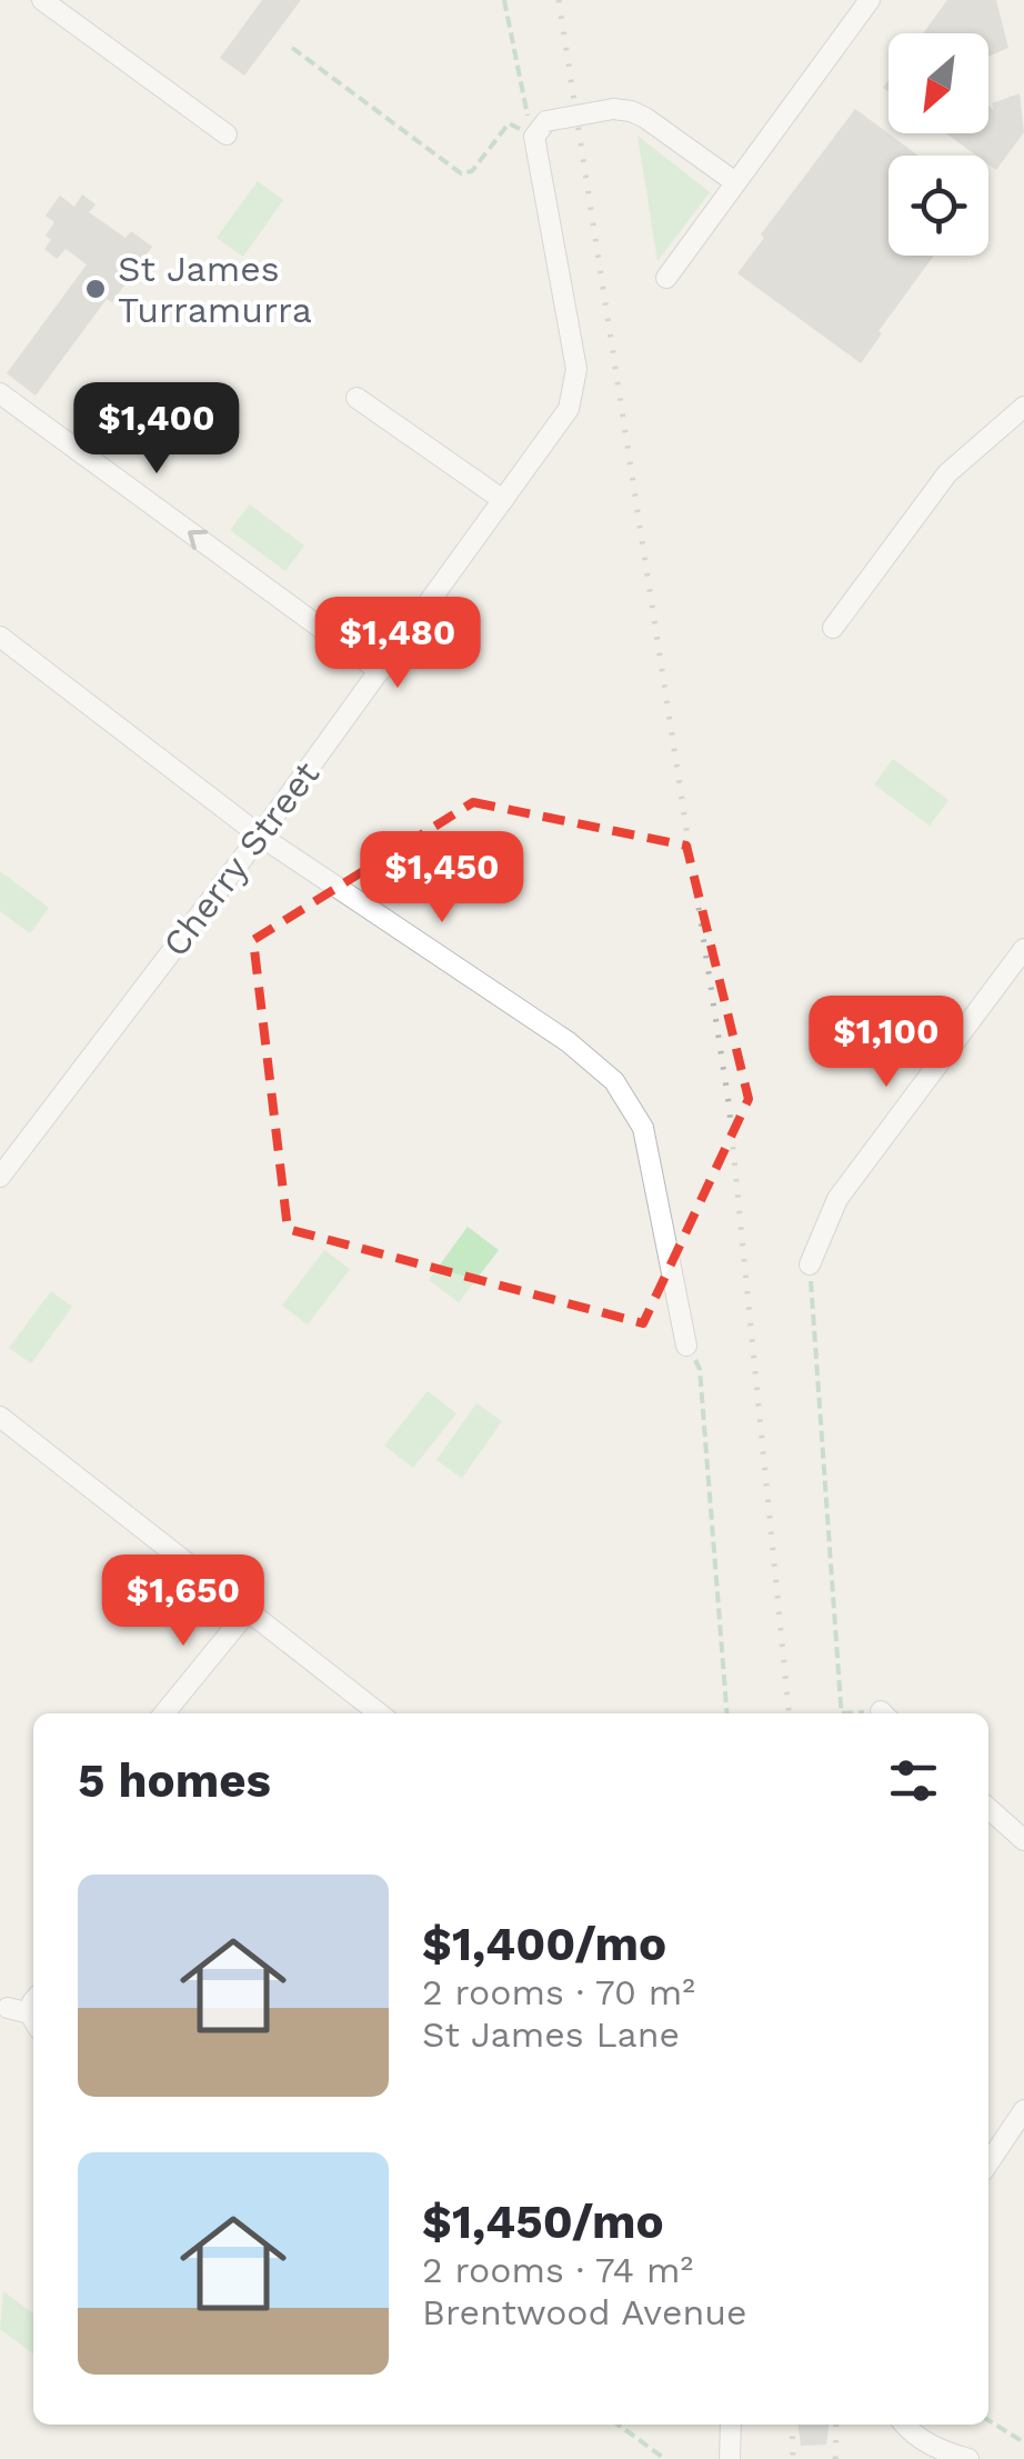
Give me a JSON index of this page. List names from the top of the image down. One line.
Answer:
{"streets":{"street":["Cherry Street"]},"places":["St James Turramurra"],"north":"bottom left","page":{"price":["$1,400","$1,480","$1,450","$1,100","$1,650"],"heading":"5 homes","list":[{"name":"$1,400/mo","note":"2 rooms · 70 m² · St James Lane"},{"name":"$1,450/mo","note":"2 rooms · 74 m² · Brentwood Avenue"}]}}
